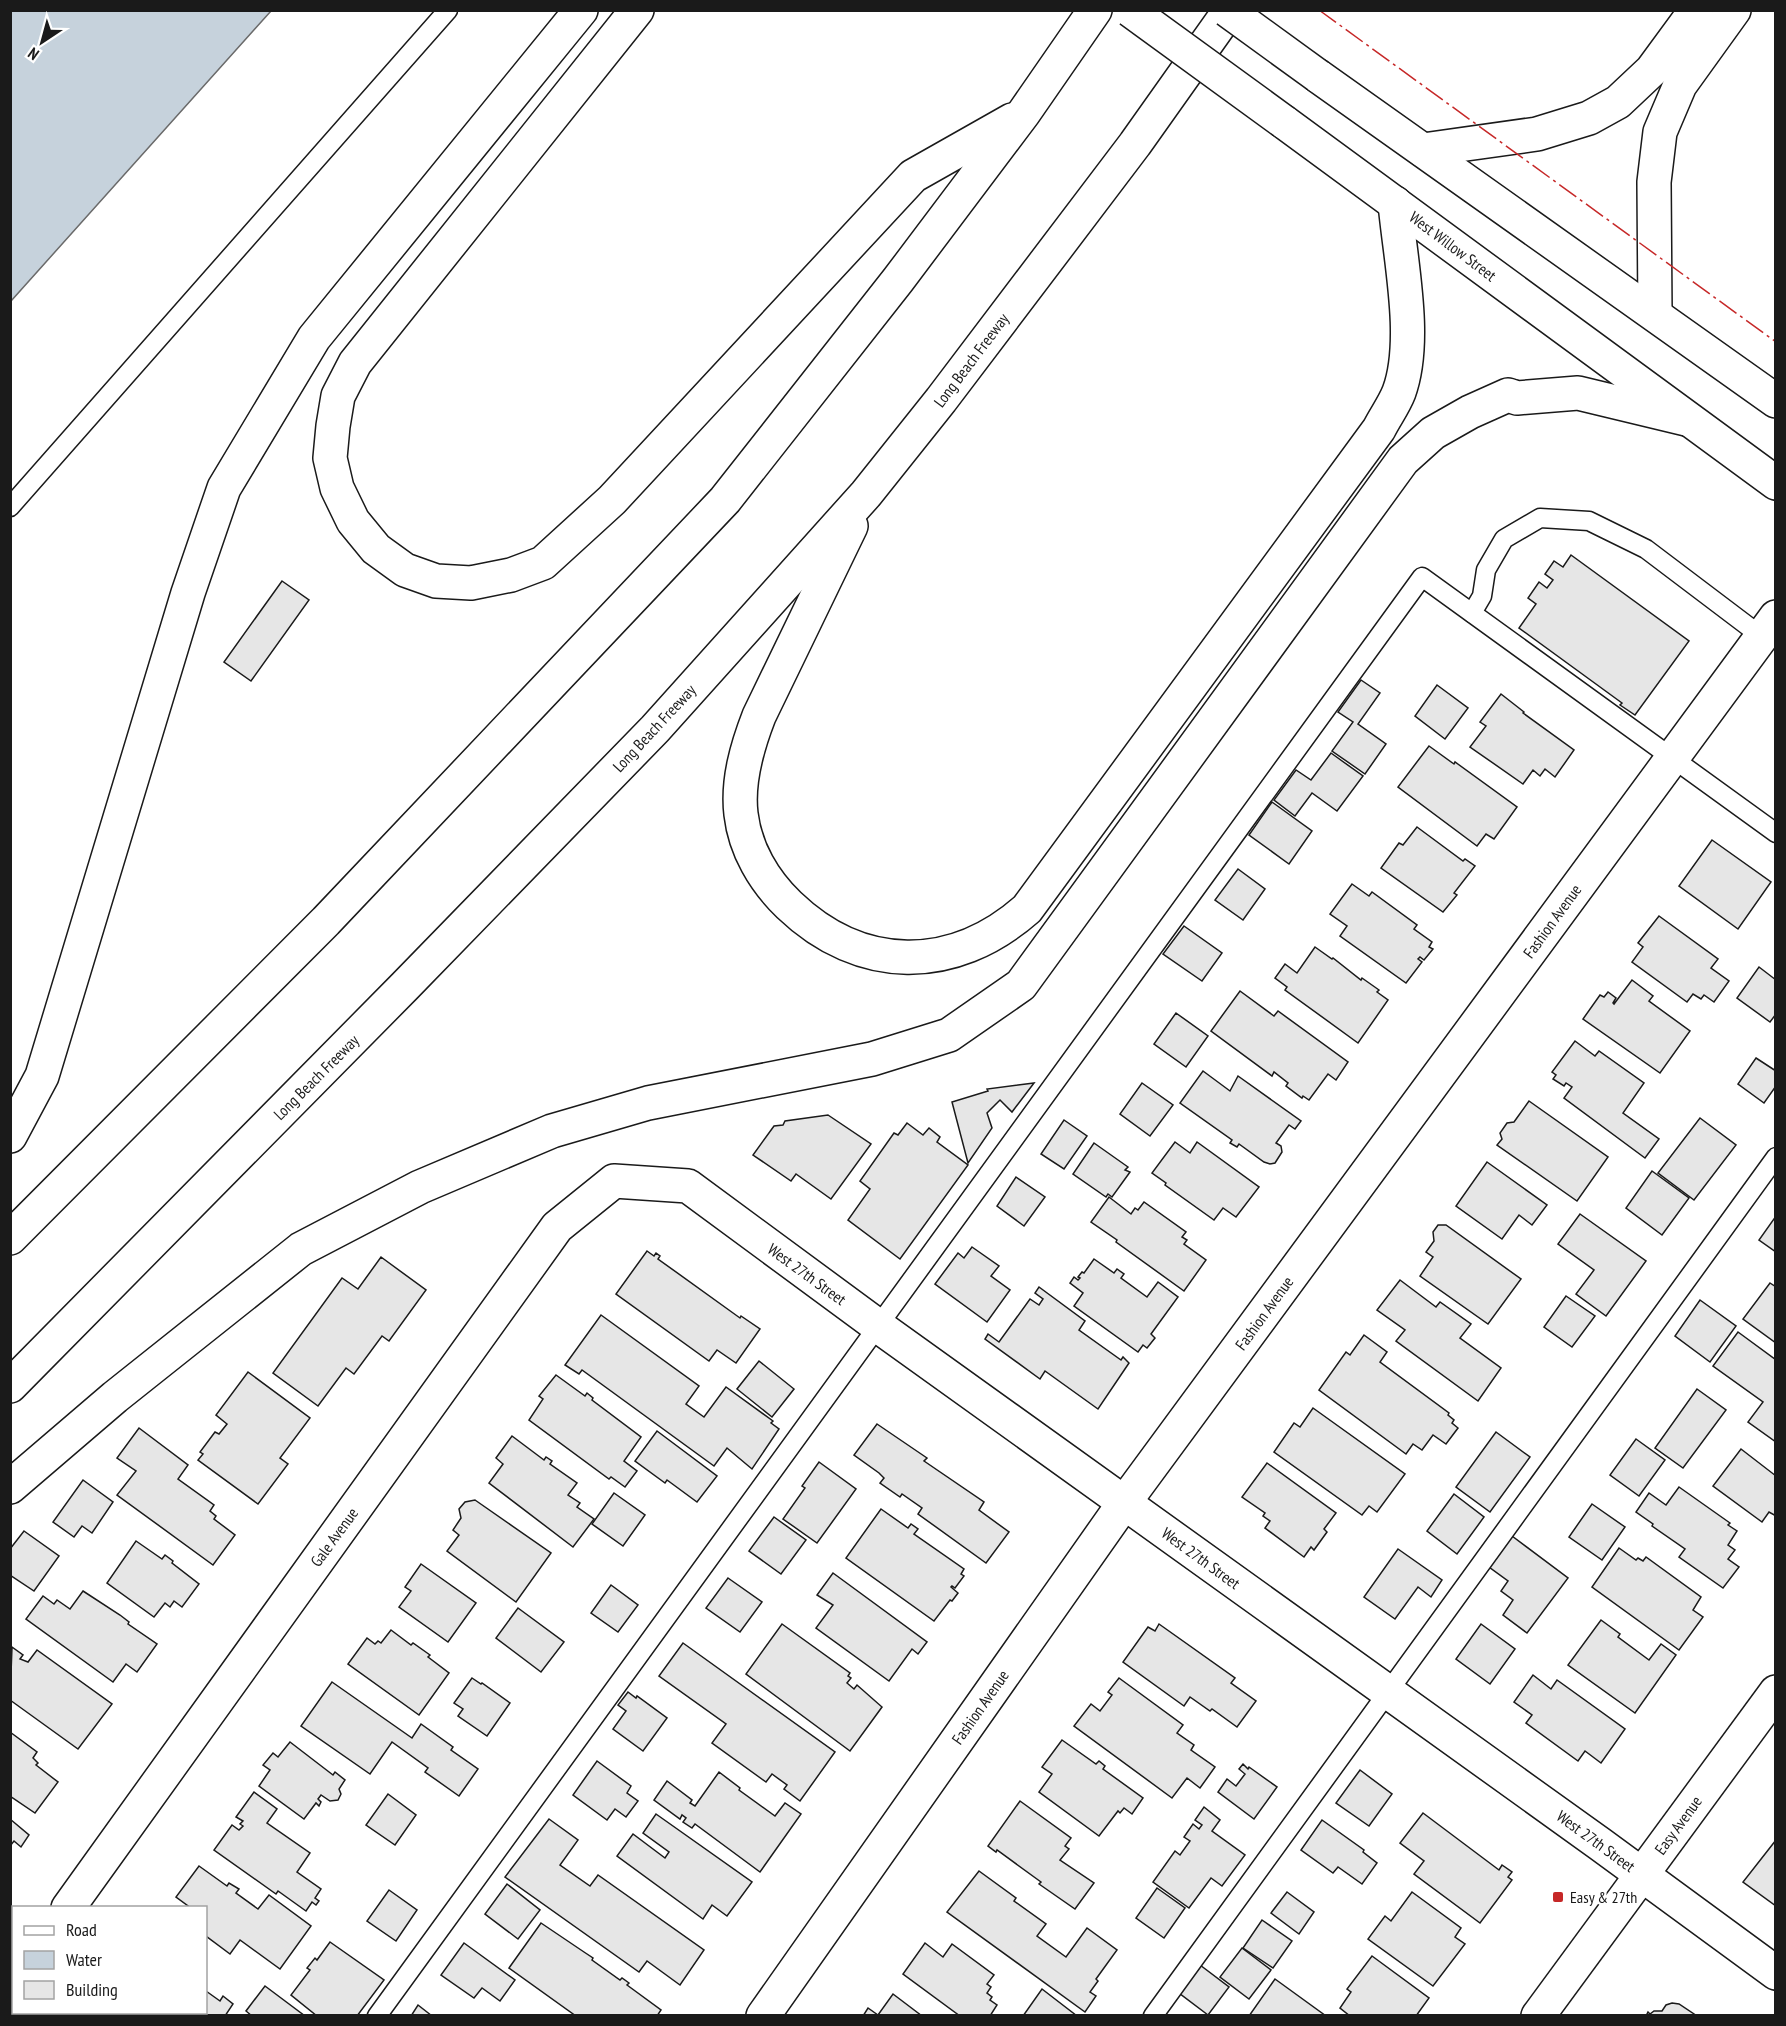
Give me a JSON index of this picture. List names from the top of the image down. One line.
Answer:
{"streets":{"main road":["West Willow Street","Long Beach Freeway","Fashion Avenue","West 27th Street","Gale Avenue","Easy Avenue"]},"crossings":[["Fashion Avenue","West 27th Street"],["West 27th Street","Gale Avenue"],["West 27th Street","Easy Avenue"]],"places":{"transit":["Easy & 27th"]},"legend":["Road","Water","Building"],"north":"bottom left"}
